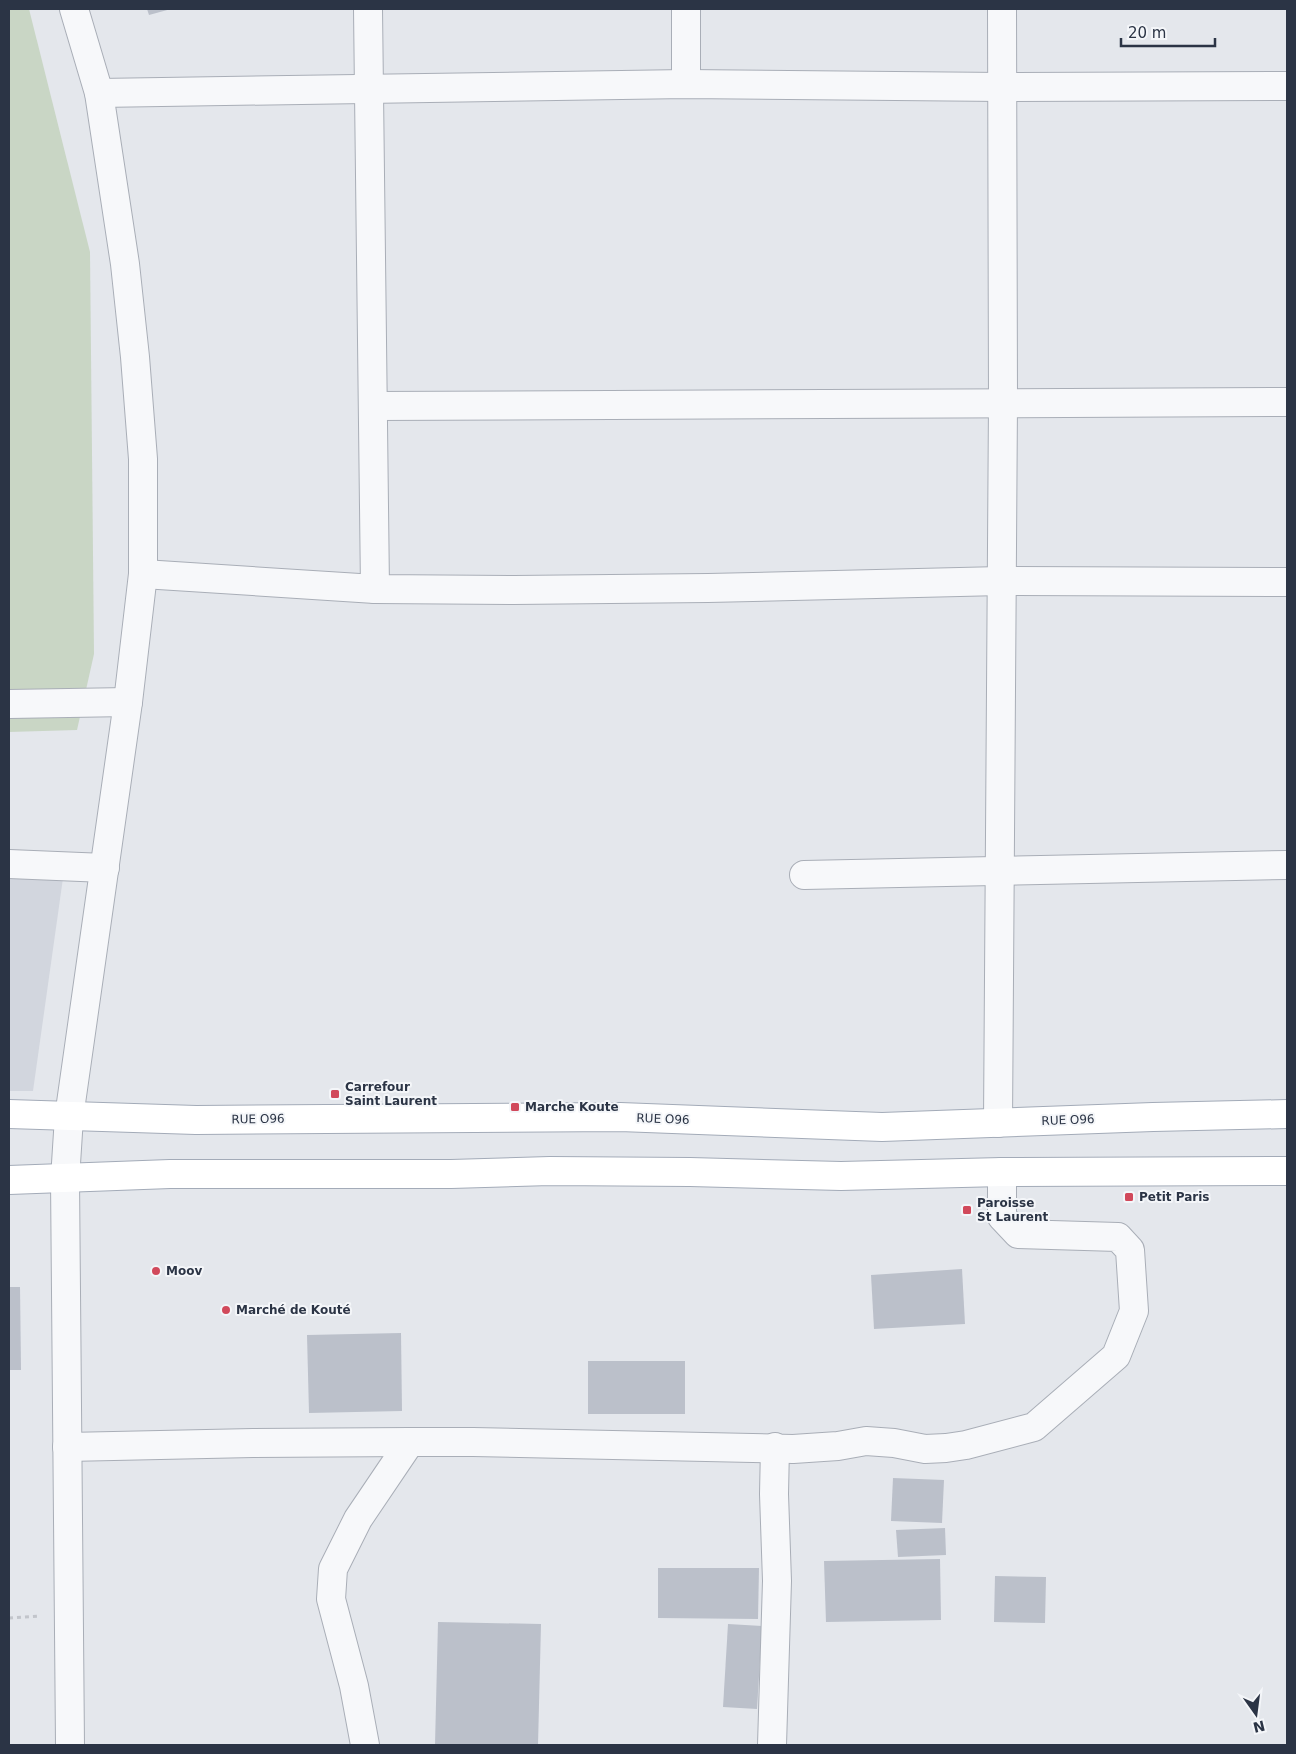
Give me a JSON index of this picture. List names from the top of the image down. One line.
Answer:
{"streets":{"main road":["RUE O96"]},"places":{"transit":["Carrefour Saint Laurent","Marche Koute","Petit Paris","Paroisse St Laurent"],"other":["Moov","Marché de Kouté"]},"scale_bar":"20 m","north":"bottom"}
